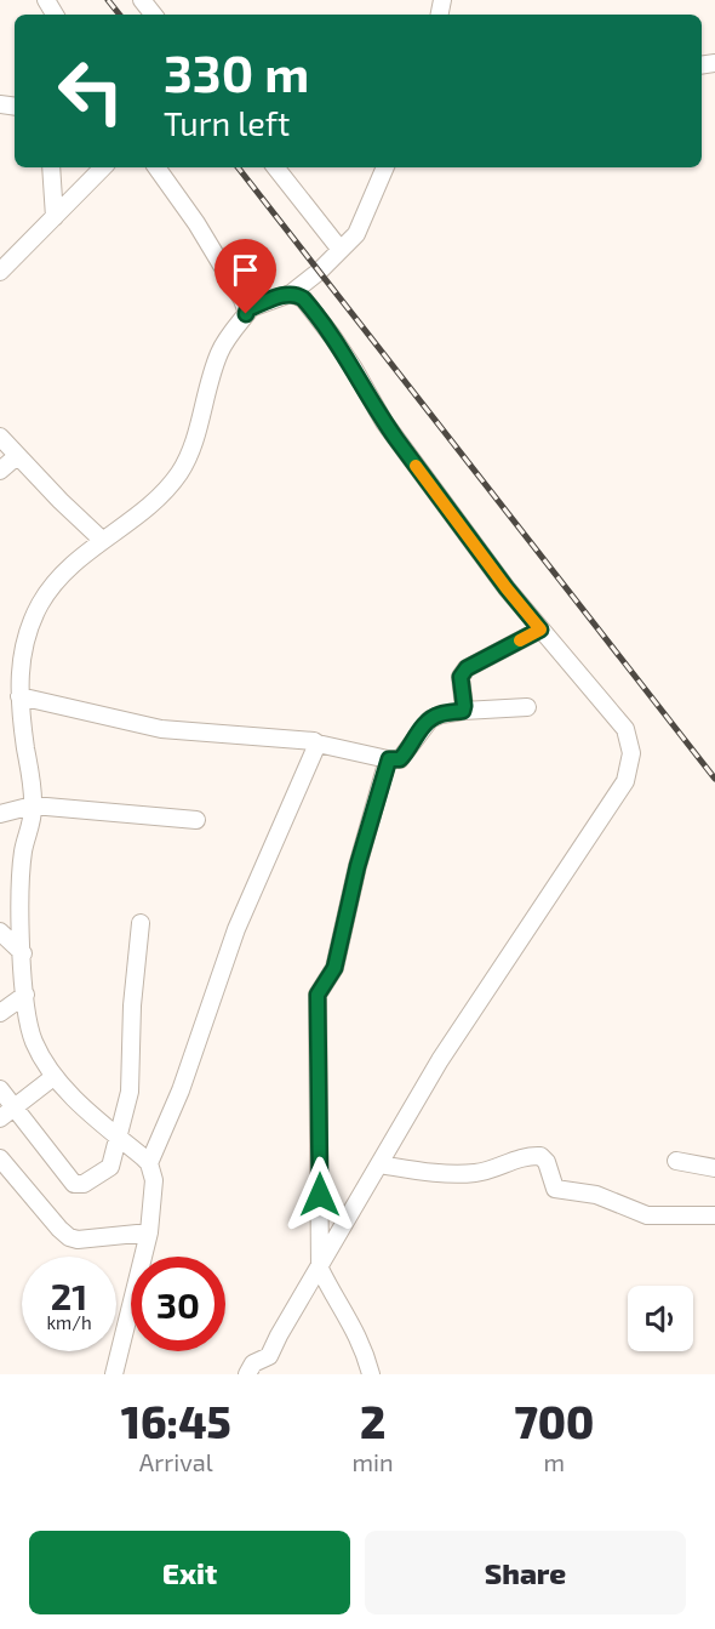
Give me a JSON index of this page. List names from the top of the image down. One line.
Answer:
{"page":{"turn":["330 m","Turn left"],"speed":"21 km/h","limit":"30","eta":["16:45","Arrival","2","min","700","m"],"buttons":["Exit","Share"]}}
